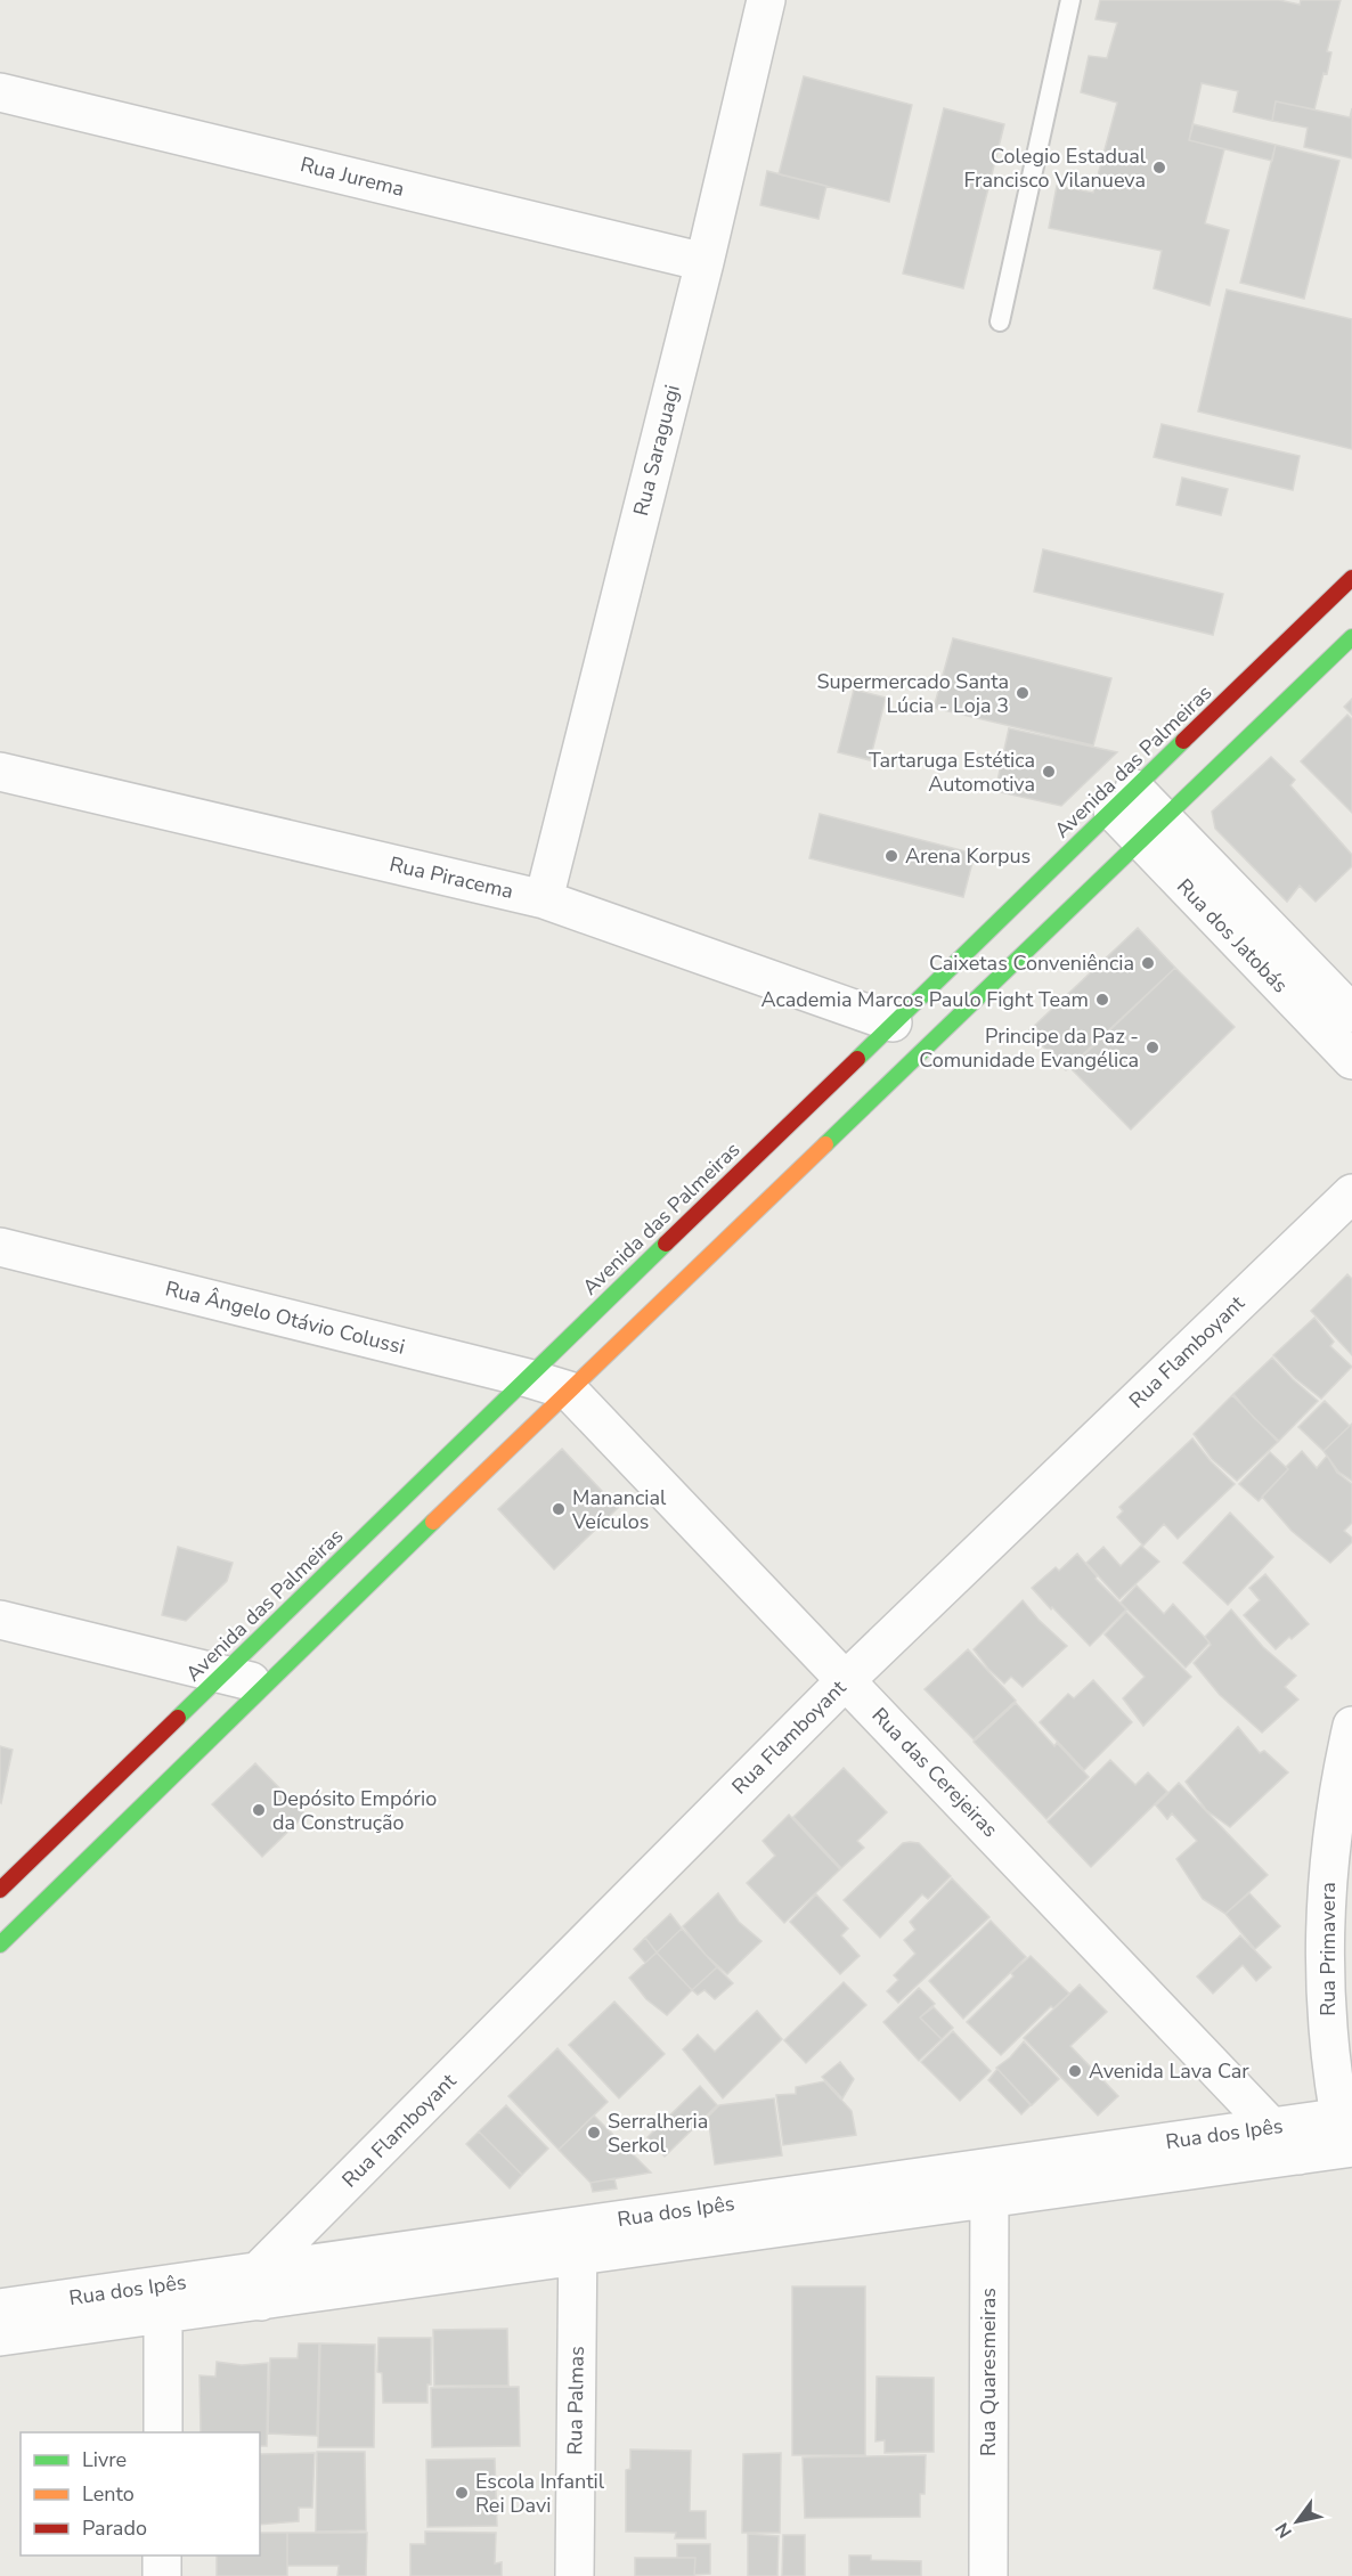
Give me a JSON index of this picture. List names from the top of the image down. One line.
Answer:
{"streets":{"street":["Rua Jurema","Rua Saraguagi","Avenida das Palmeiras","Rua Piracema","Rua dos Jatobás","Rua Ângelo Otávio Colussi","Rua Flamboyant","Rua das Cerejeiras","Rua Primavera","Rua dos Ipês","Rua Quaresmeiras","Rua Palmas"]},"crossings":[["Rua Jurema","Rua Saraguagi"],["Rua Saraguagi","Rua Piracema"],["Avenida das Palmeiras","Rua Piracema"],["Avenida das Palmeiras","Rua dos Jatobás"],["Avenida das Palmeiras","Rua Ângelo Otávio Colussi"],["Rua Ângelo Otávio Colussi","Rua das Cerejeiras"],["Rua Flamboyant","Rua das Cerejeiras"],["Rua Flamboyant","Rua dos Ipês"],["Rua das Cerejeiras","Rua dos Ipês"],["Rua Primavera","Rua dos Ipês"],["Rua dos Ipês","Rua Quaresmeiras"],["Rua dos Ipês","Rua Palmas"]],"places":["Colegio Estadual Francisco Vilanueva","Supermercado Santa Lúcia - Loja 3","Tartaruga Estética Automotiva","Arena Korpus","Caixetas Conveniência","Academia Marcos Paulo Fight Team","Principe da Paz - Comunidade Evangélica","Manancial Veículos","Depósito Empório da Construção","Avenida Lava Car","Serralheria Serkol","Escola Infantil Rei Davi"],"legend":["Livre","Lento","Parado"],"north":"bottom left"}
